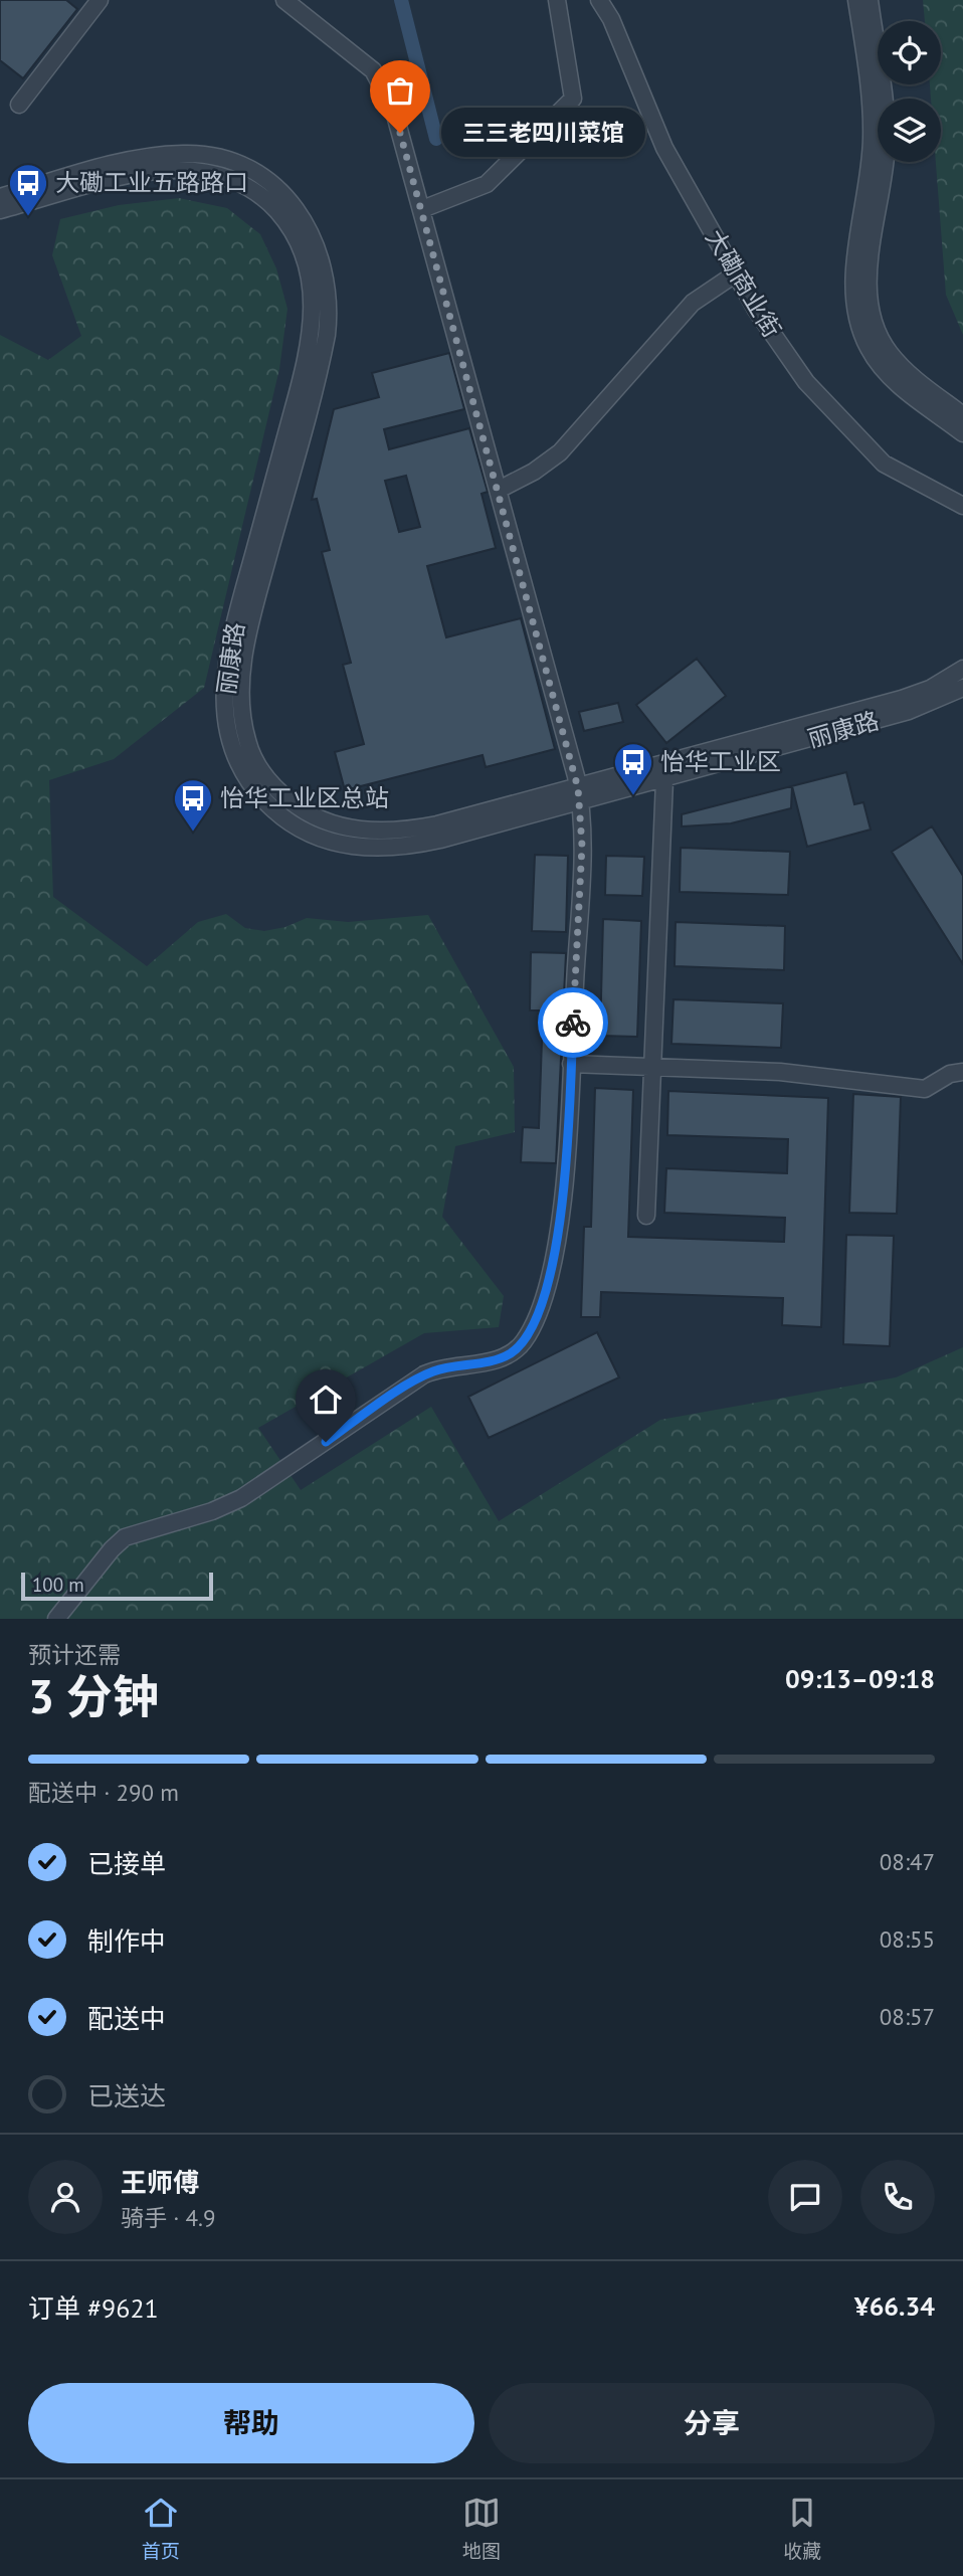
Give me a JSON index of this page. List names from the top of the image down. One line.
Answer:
{"streets":{"street":["大磡商业街","丽康路"]},"places":{"other":["三三老四川菜馆"],"bus stop":["大磡工业五路路口","怡华工业区","怡华工业区总站"]},"scale_bar":"100 m","page":{"bubble":"三三老四川菜馆","scale":"100 m","heading":["3 分钟","预计还需","09:13–09:18"],"panel":["王师傅","骑手 · 4.9","订单 #9621","¥66.34"],"bar":"配送中 · 290 m","list":[["已接单","08:47"],["制作中","08:55"],["配送中","08:57"],"已送达"],"buttons":["帮助","分享"],"tabs":["首页","地图","收藏"]}}
